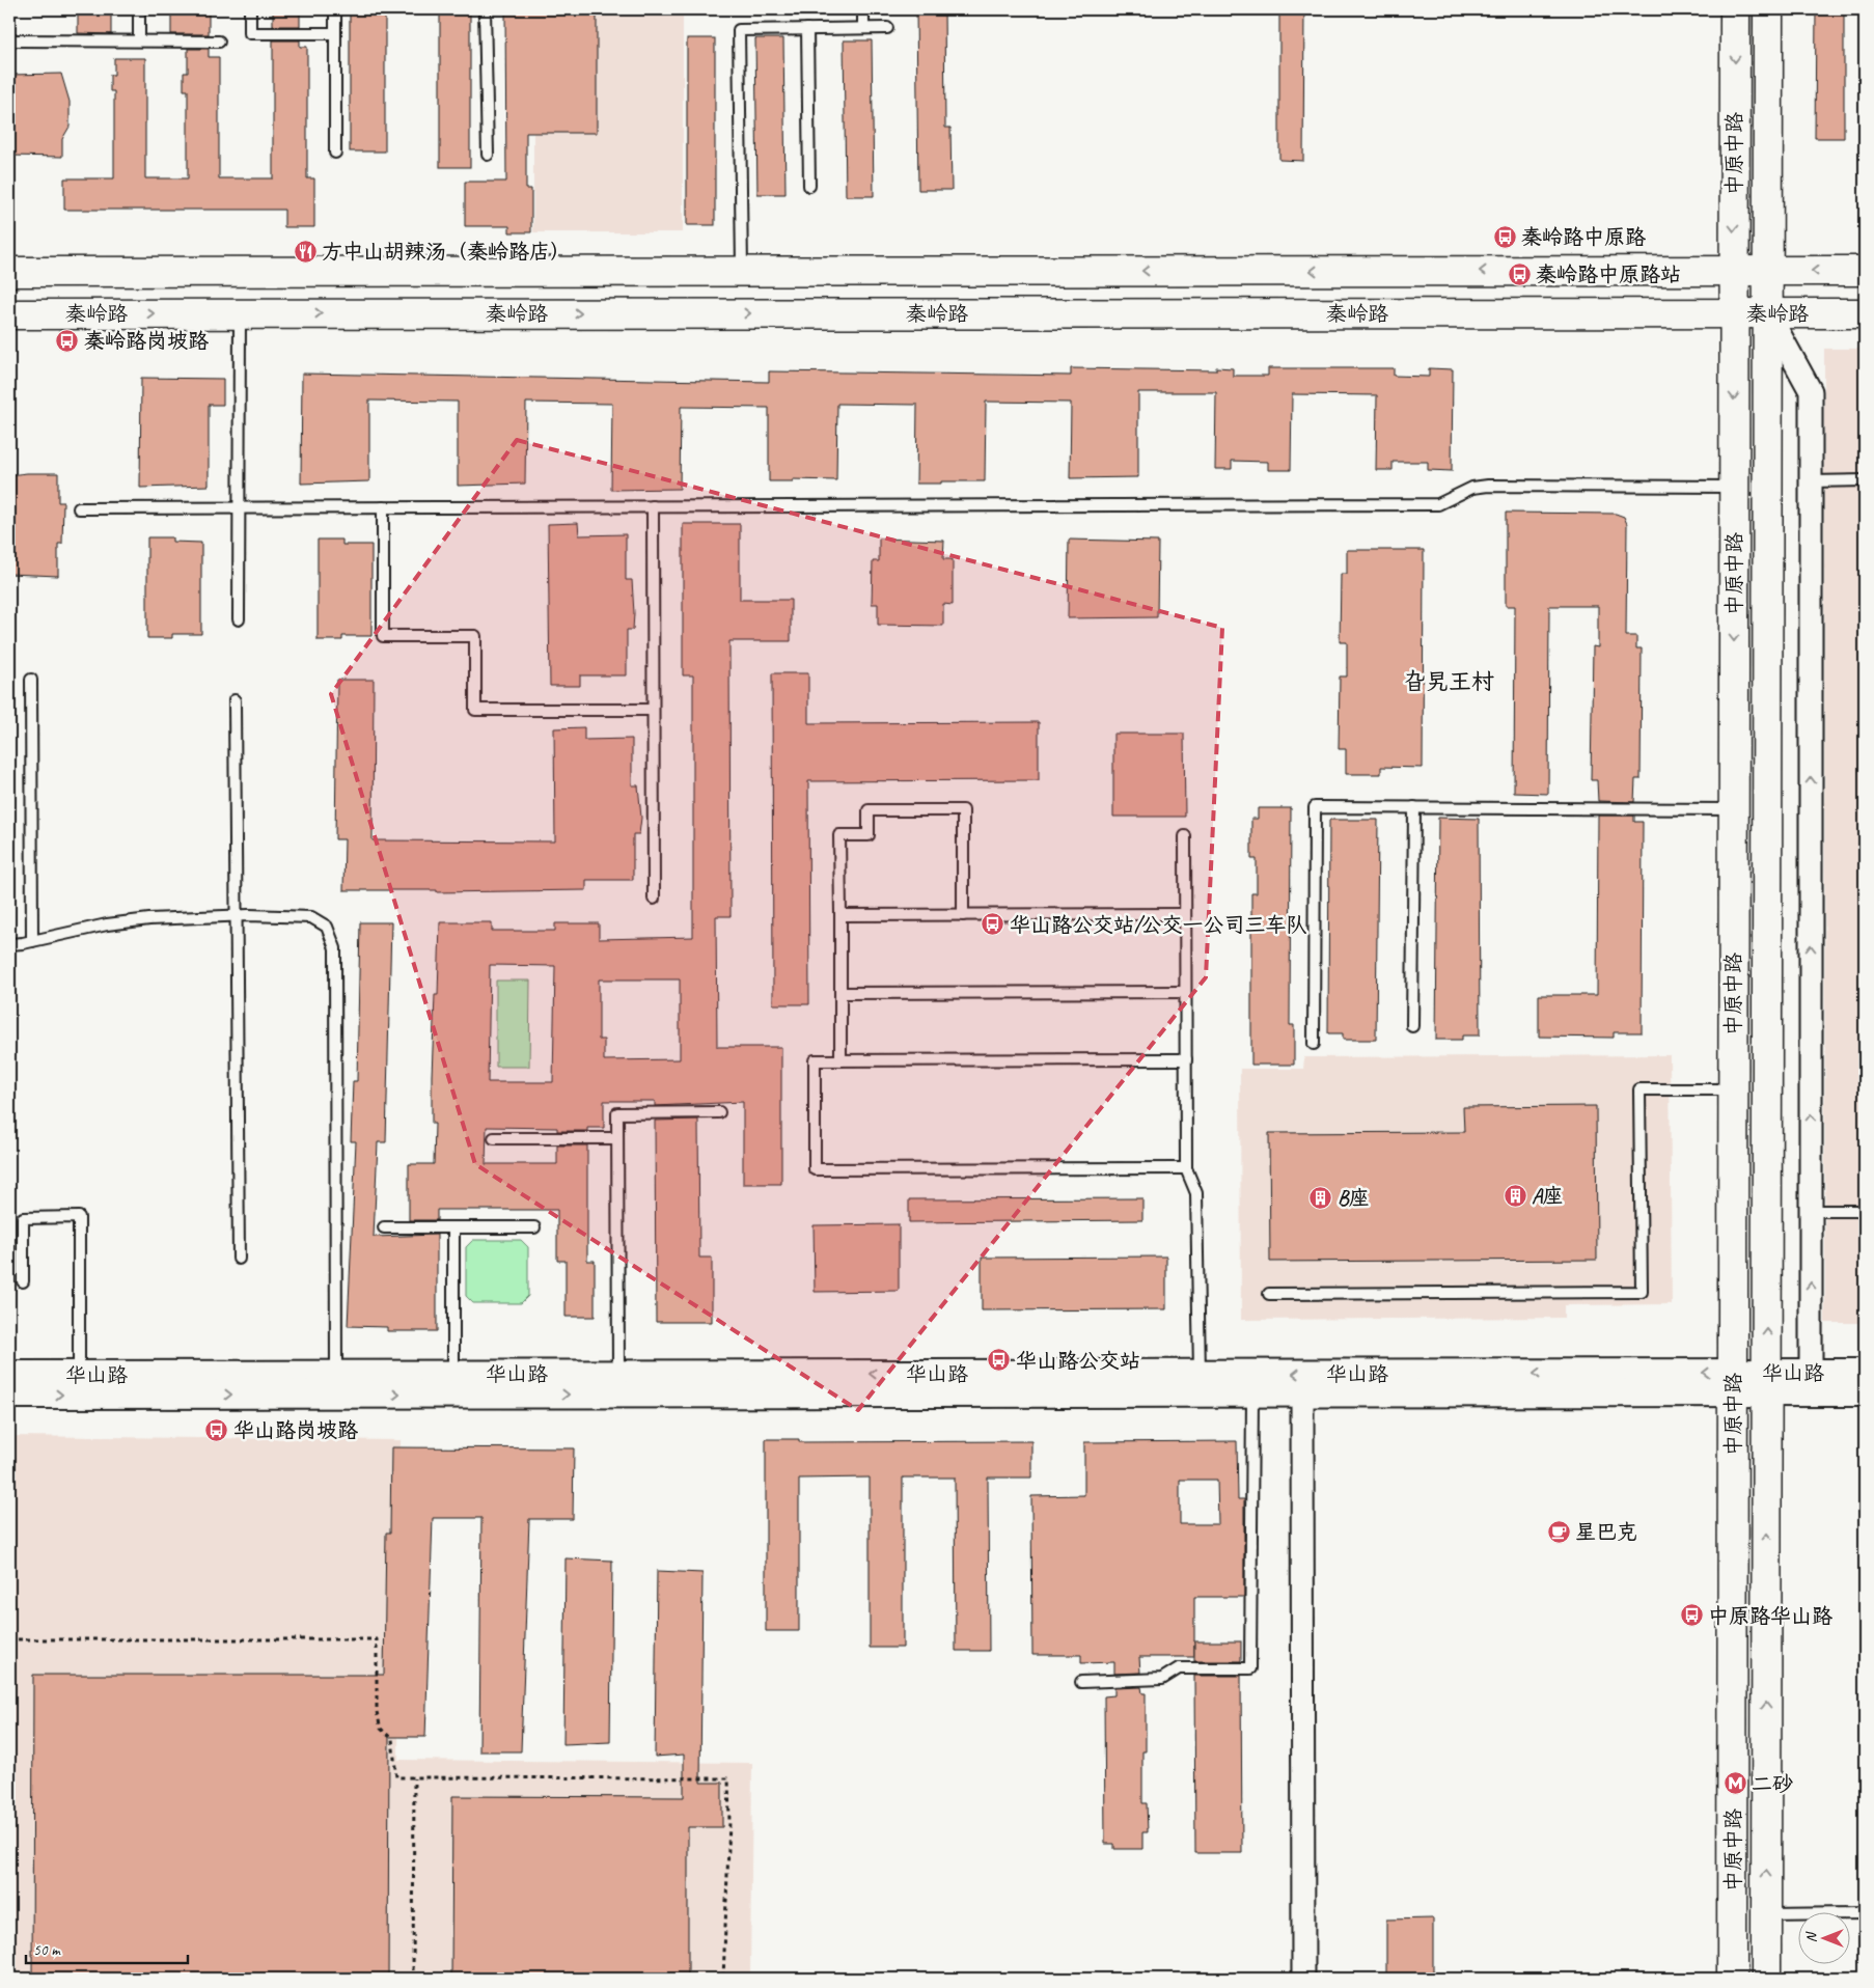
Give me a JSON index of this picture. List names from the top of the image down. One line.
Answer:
{"streets":{"main road":["中原中路","秦岭路"],"street":["华山路"]},"crossings":[["中原中路","秦岭路"],["中原中路","华山路"]],"districts":["旮旯王村"],"places":{"bus stop":["秦岭路中原路","秦岭路中原路站","秦岭路岗坡路","华山路公交站/公交一公司三车队","华山路公交站","华山路岗坡路","中原路华山路"],"restaurant":["方中山胡辣汤（秦岭路店）"],"building":["A座","B座"],"cafe":["星巴克"],"metro station":["二砂"]},"scale_bar":"50 m","north":"left"}
